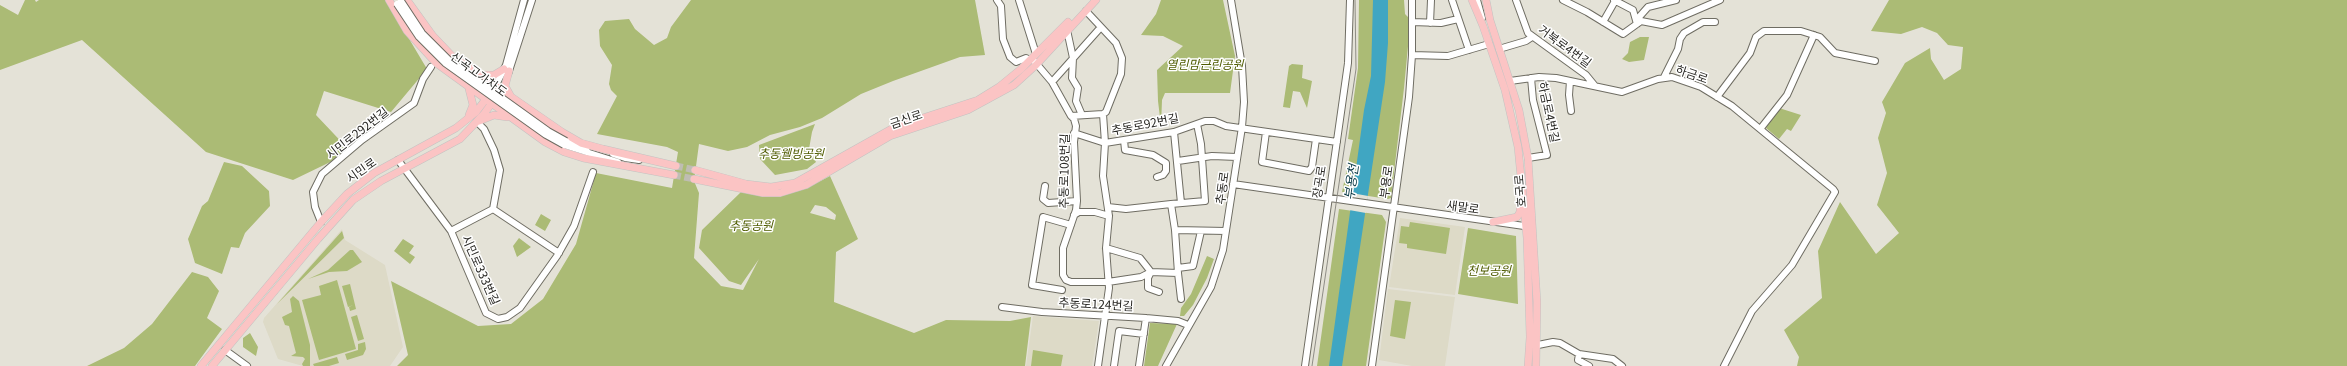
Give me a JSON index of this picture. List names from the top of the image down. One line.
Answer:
{"streets":{"main road":["금신로","시민로","호국로"],"street":["거북로4번길","신곡고가차도","하금로","하금로4번길","추동로92번길","시민로292번길","추동로108번길","장곡로","부용로","추동로","새말로","시민로333번길","추동로124번길"]},"crossings":[["거북로4번길","하금로"],["하금로","하금로4번길"],["하금로","호국로"],["하금로4번길","호국로"],["금신로","추동로108번길"],["추동로92번길","추동로108번길"],["추동로92번길","장곡로"],["추동로92번길","추동로"],["추동로92번길","추동로124번길"],["시민로292번길","시민로"],["시민로","시민로333번길"],["장곡로","새말로"],["부용로","새말로"],["추동로","추동로124번길"],["호국로","새말로"]],"water":["부용천"],"parks":["열린맘근린공원","추동웰빙공원","추동공원","천보공원"]}
